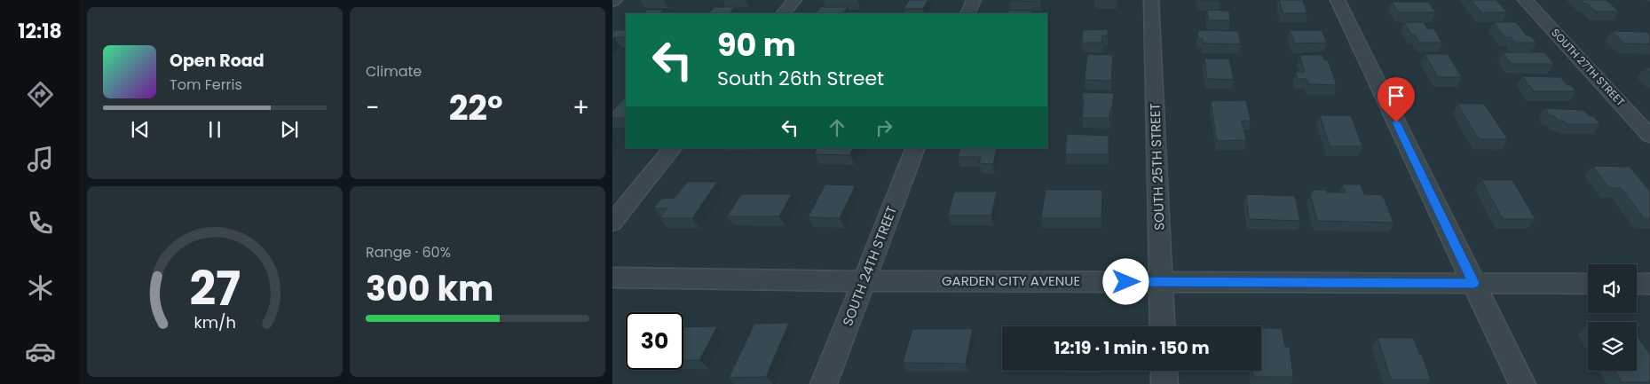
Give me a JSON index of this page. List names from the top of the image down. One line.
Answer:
{"streets":{"street":["SOUTH 27TH STREET","SOUTH 25TH STREET","SOUTH 24TH STREET","GARDEN CITY AVENUE"]},"crossings":[["SOUTH 25TH STREET","GARDEN CITY AVENUE"],["SOUTH 24TH STREET","GARDEN CITY AVENUE"]],"page":{"tabs":"12:18","tile":["Climate",["Range · 60%","300 km"]],"turn":["90 m","South 26th Street"],"song":["Open Road","Tom Ferris"],"heat":["−","22°","+"],"limit":"30","trip":"12:19 · 1 min · 150 m","gauge":["27","km/h"]}}
